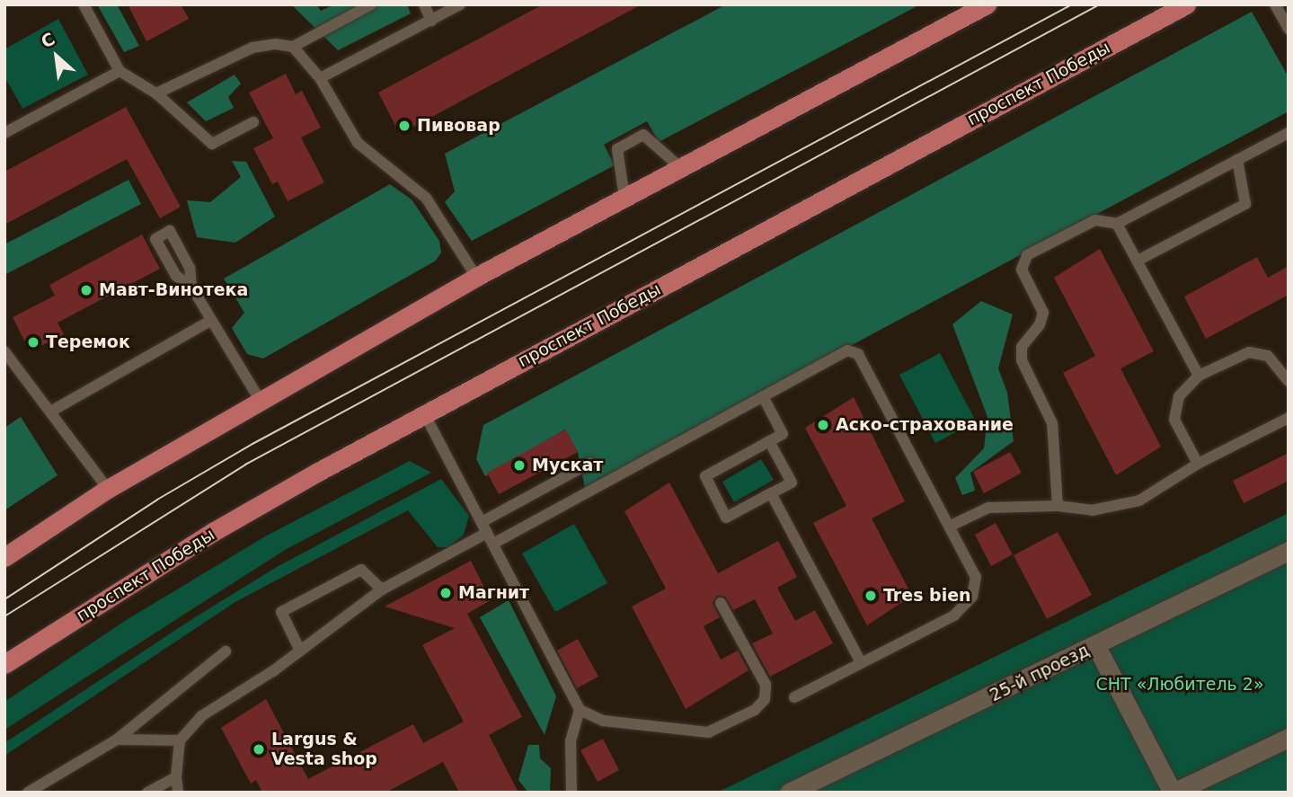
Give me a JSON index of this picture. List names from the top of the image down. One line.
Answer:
{"streets":{"main road":["проспект Победы"],"street":["25-й проезд"]},"parks":["СНТ «Любитель 2»"],"places":["Пивовар","Мавт-Винотека","Теремок","Аско-страхование","Мускат","Магнит","Tres bien","Largus & Vesta shop"],"north":"top left"}
